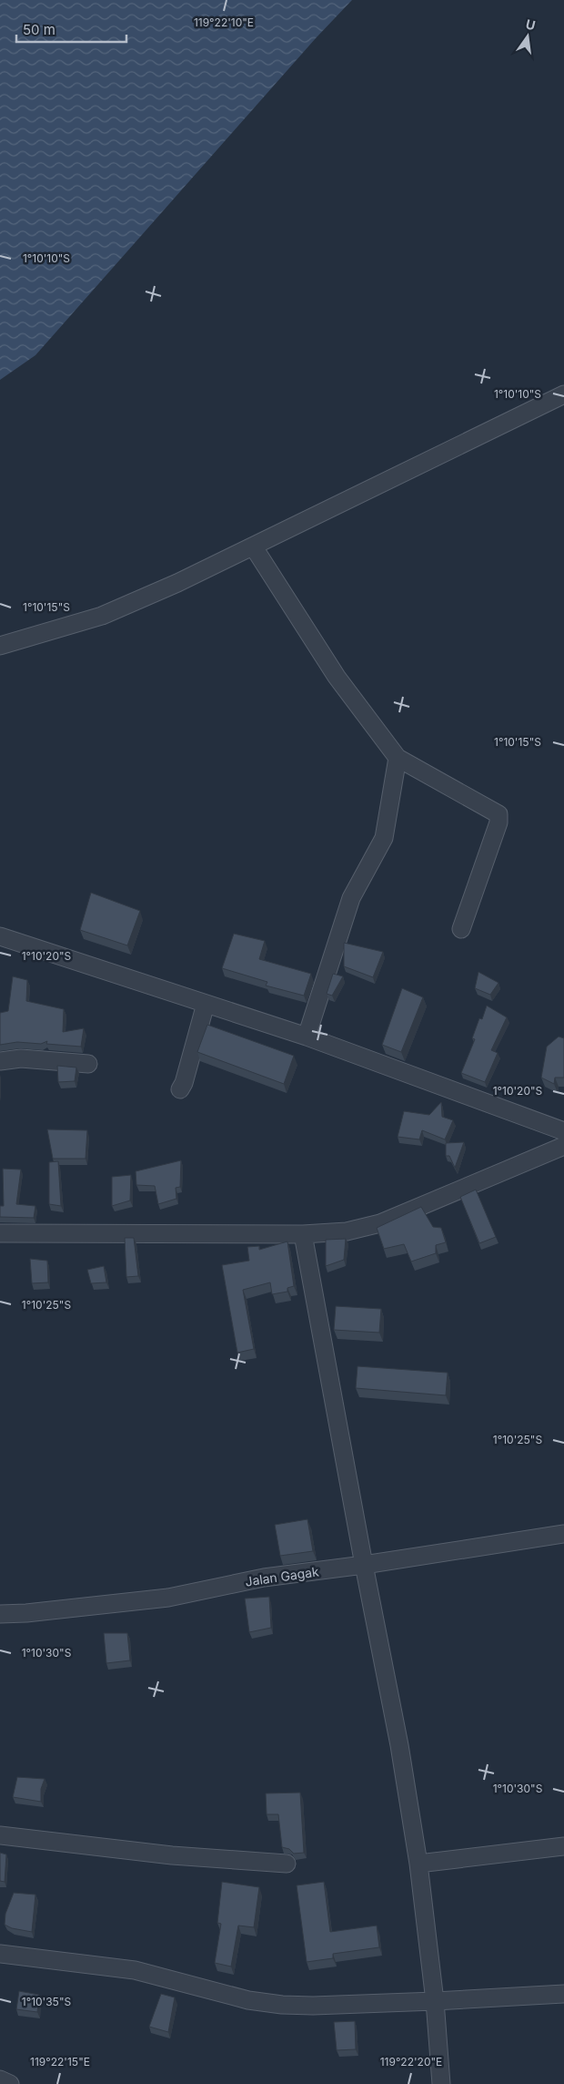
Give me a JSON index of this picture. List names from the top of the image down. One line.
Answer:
{"streets":{"street":["Jalan Gagak"]},"scale_bar":"50 m","north":"top","coordinates":["119°22'10\"E","1°10'10\"S","1°10'15\"S","1°10'20\"S","1°10'25\"S","1°10'30\"S","1°10'35\"S","119°22'15\"E","119°22'20\"E"]}
